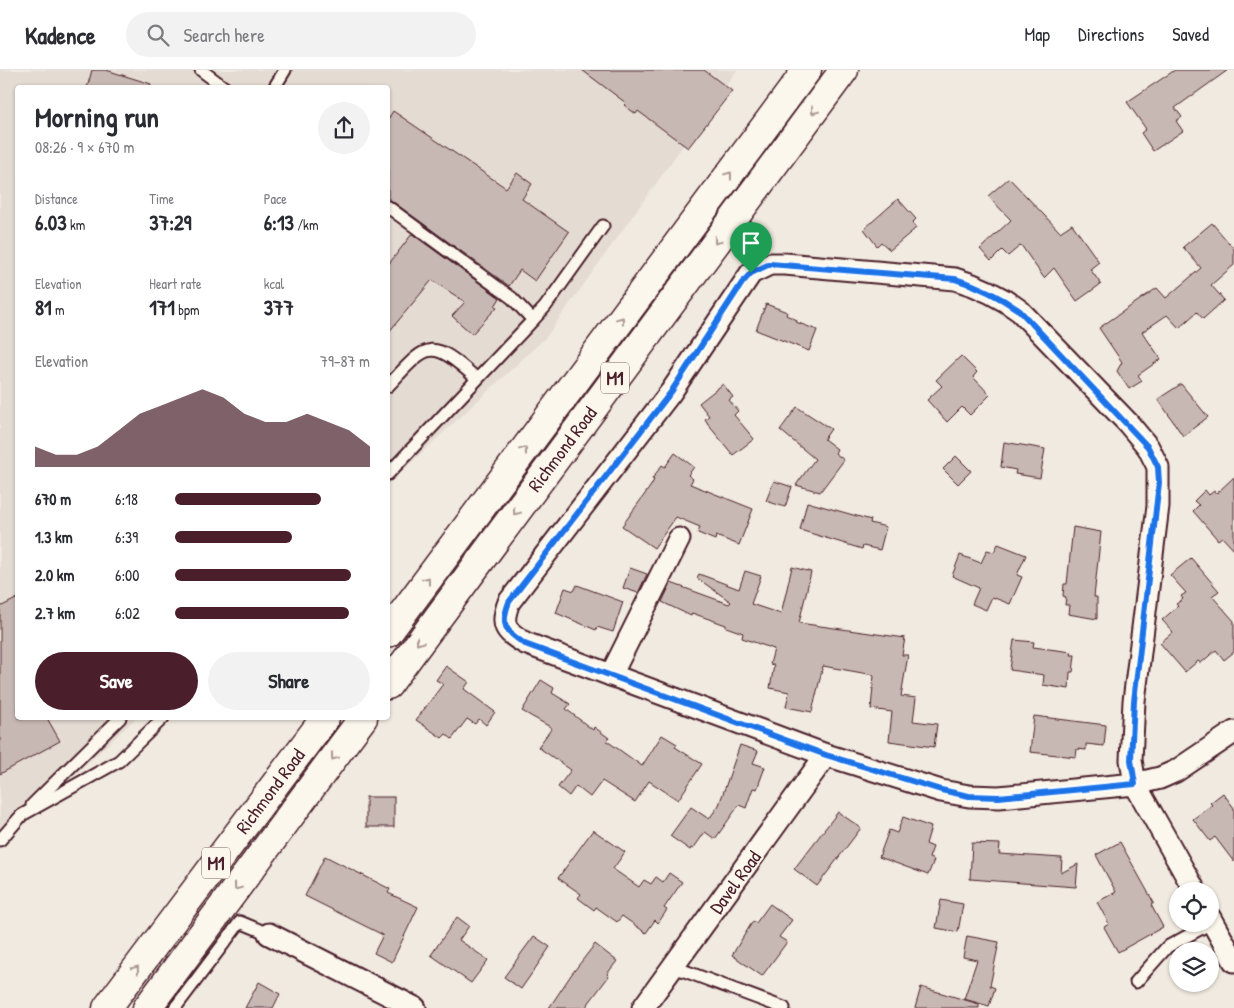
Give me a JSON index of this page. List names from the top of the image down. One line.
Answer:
{"streets":{"highway":["M1","Richmond Road"],"street":["Davel Road"]},"page":{"header":"Kadence","search":"Search here","nav":["Map","Directions","Saved"],"heading":["Morning run","08:26 · 9 × 670 m"],"stats":[["Distance","6.03 km"],["Time","37:29"],["Pace","6:13 /km"],["Elevation","81 m"],["Heart rate","171 bpm"],["kcal","377"]],"chart":["Elevation","79–87 m"],"list":[{"name":"670 m","note":"6:18"},{"name":"1.3 km","note":"6:39"},{"name":"2.0 km","note":"6:00"},{"name":"2.7 km","note":"6:02"}],"buttons":["Save","Share"]}}
